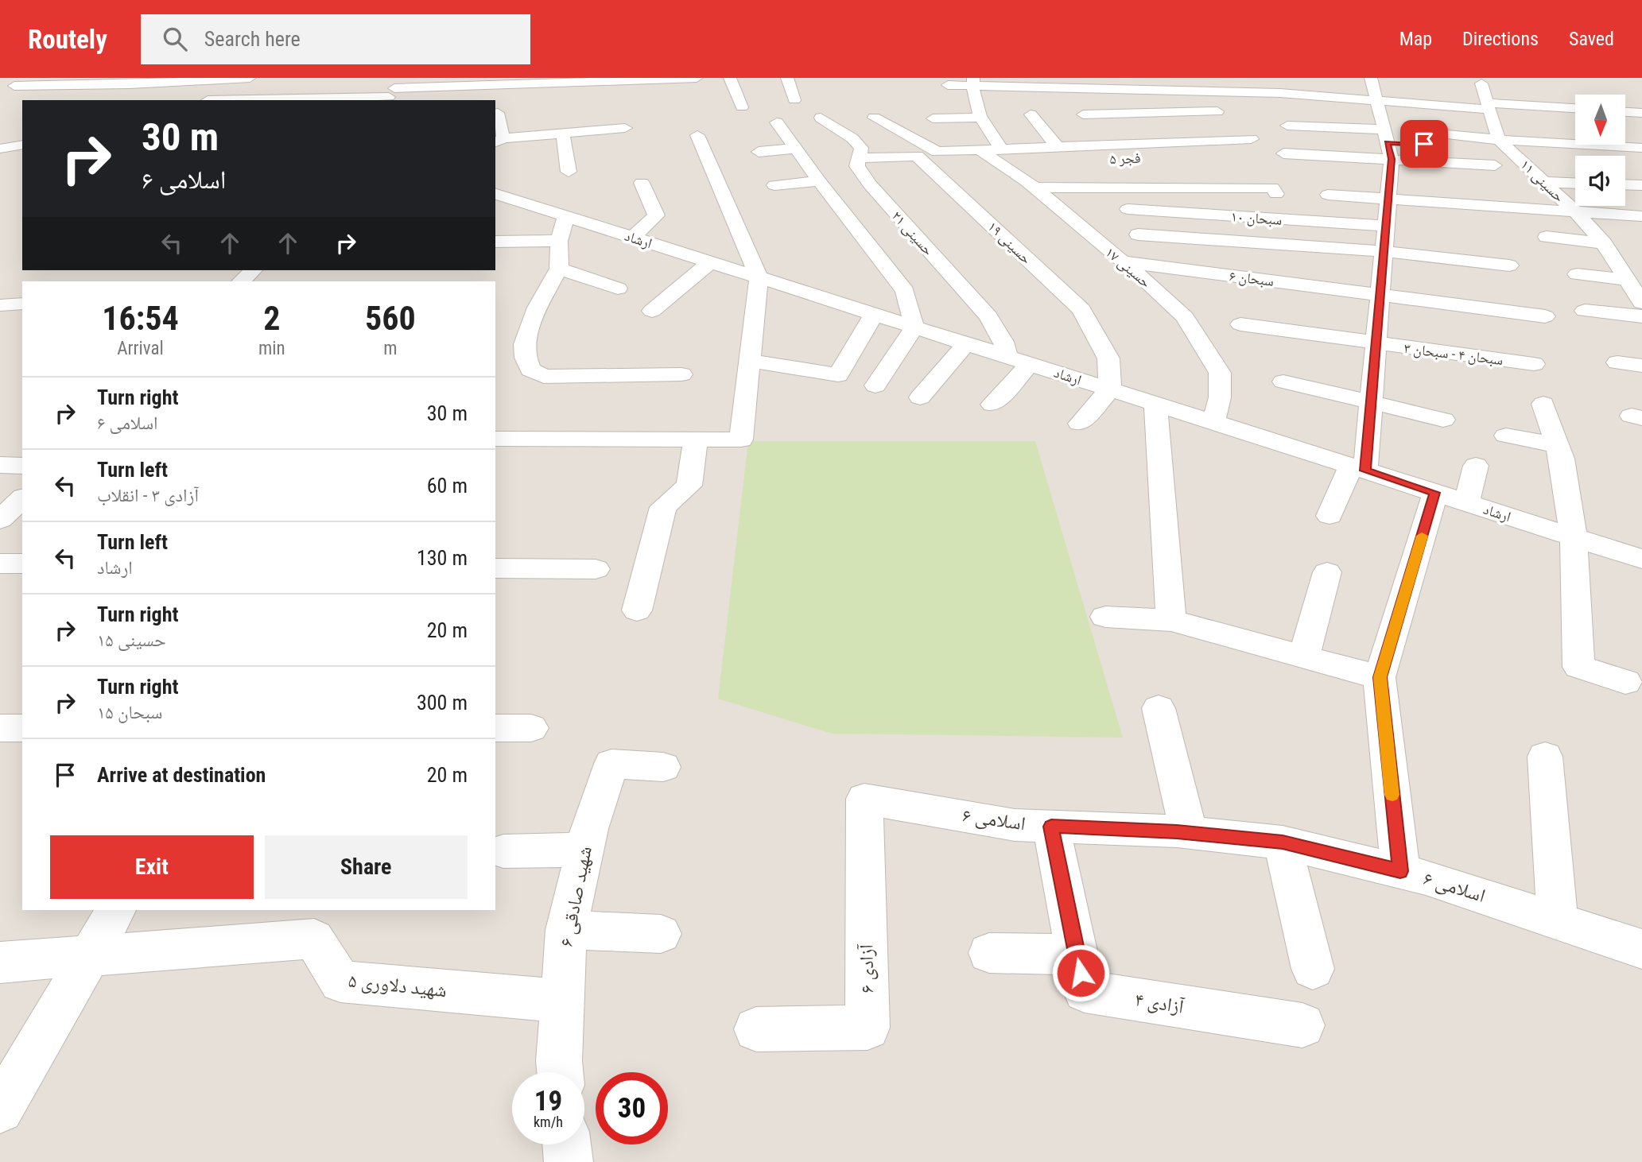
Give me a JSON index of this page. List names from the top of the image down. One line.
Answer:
{"streets":{"street":["فجر ۵","حسینی ۱۱","سبحان ۱۰","حسینی ۲۱","ارشاد","حسینی ۱۹","حسینی ۱۷","سبحان ۶","سبحان ۴ - سبحان ۳","اسلامی ۶","شهید صادقی ۶","آزادی ۶","شهید دلاوری ۵","آزادی ۴"]},"crossings":[["فجر ۵","حسینی ۱۷"],["حسینی ۲۱","ارشاد"],["حسینی ۲۱","حسینی ۱۹"],["ارشاد","حسینی ۱۹"],["ارشاد","حسینی ۱۷"],["حسینی ۱۷","سبحان ۶"],["اسلامی ۶","آزادی ۶"],["اسلامی ۶","آزادی ۴"],["شهید صادقی ۶","شهید دلاوری ۵"]],"north":"bottom","page":{"header":"Routely","search":"Search here","nav":["Map","Directions","Saved"],"turn":["30 m","اسلامی ۶"],"eta":["16:54","Arrival","2","min","560","m"],"list":[{"name":"Turn right","note":"اسلامی ۶","value":"30 m"},{"name":"Turn left","note":"آزادی ۳ - انقلاب","value":"60 m"},{"name":"Turn left","note":"ارشاد","value":"130 m"},{"name":"Turn right","note":"حسینی ۱۵","value":"20 m"},{"name":"Turn right","note":"سبحان ۱۵","value":"300 m"},{"name":"Arrive at destination","value":"20 m"}],"buttons":["Exit","Share"],"speed":"19 km/h","limit":"30"}}
